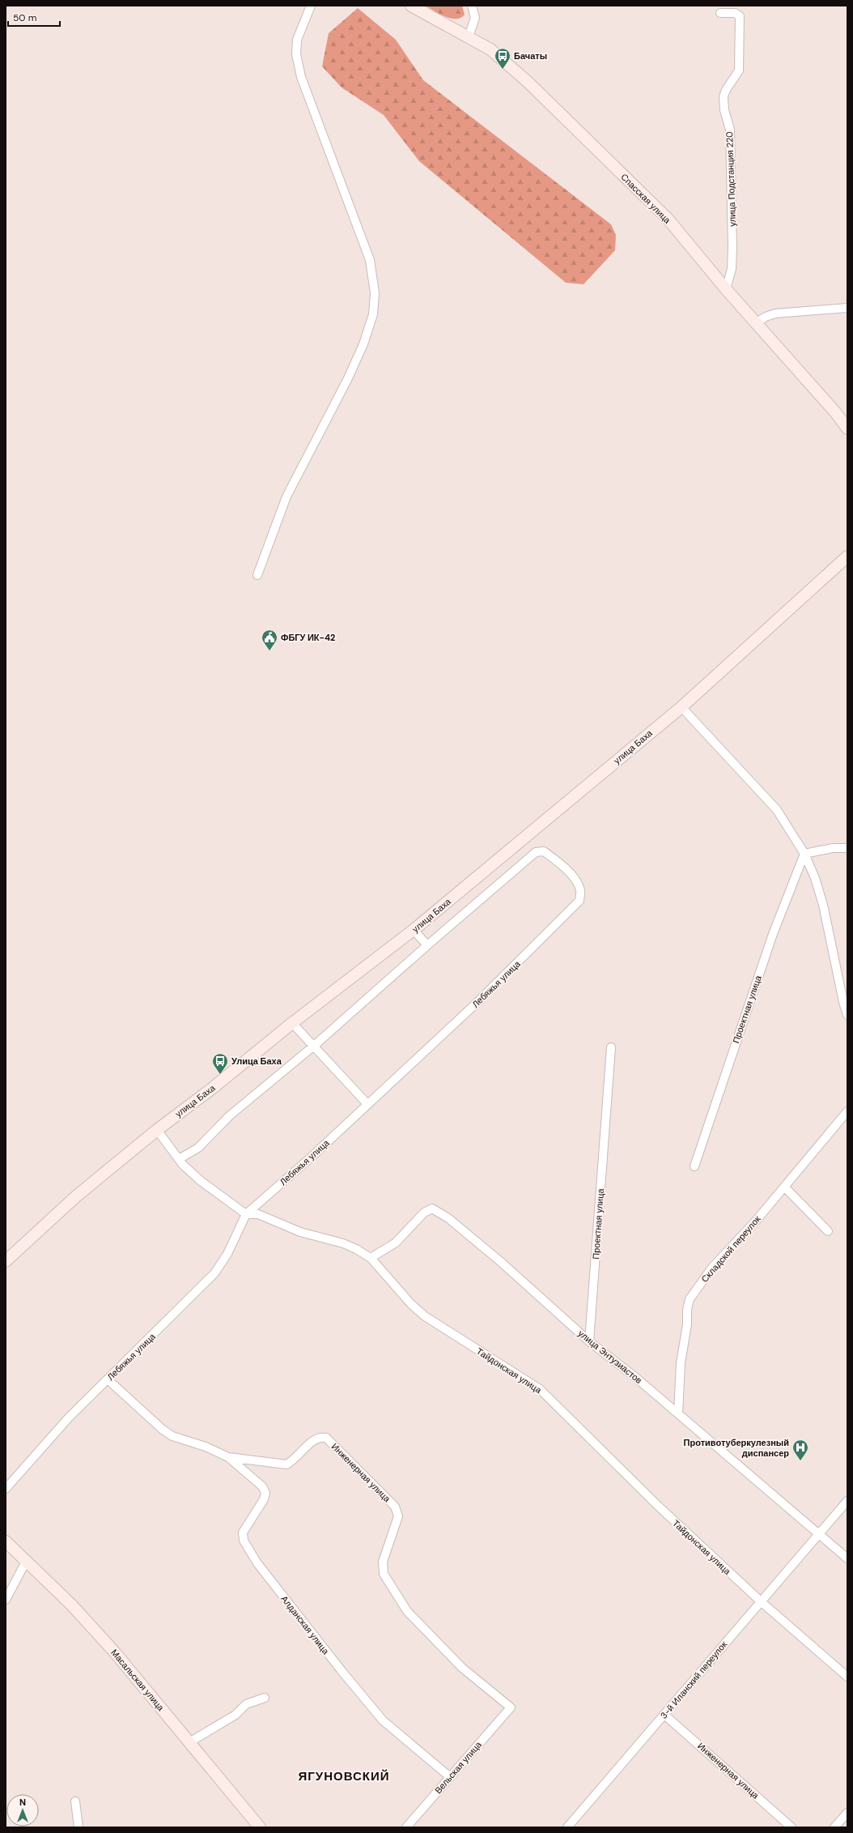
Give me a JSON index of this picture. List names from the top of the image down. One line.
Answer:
{"streets":{"street":["улица Подстанция 220","Спасская улица","улица Баха","Лебяжья улица","Проектная улица","Складской переулок","улица Энтузиастов","Тайдонская улица","Инженерная улица","Алданская улица","Масальская улица","3-й Иланский переулок","Вельская улица"]},"crossings":[["улица Подстанция 220","Спасская улица"],["Лебяжья улица","Тайдонская улица"],["Лебяжья улица","Инженерная улица"],["Проектная улица","улица Энтузиастов"],["Складской переулок","улица Энтузиастов"],["улица Энтузиастов","Тайдонская улица"],["улица Энтузиастов","3-й Иланский переулок"],["Тайдонская улица","3-й Иланский переулок"],["Инженерная улица","Алданская улица"],["Инженерная улица","3-й Иланский переулок"],["Инженерная улица","Вельская улица"],["Алданская улица","Вельская улица"]],"districts":["ЯГУНОВСКИЙ"],"places":{"bus stop":["Бачаты","Улица Баха"],"public building":["ФБГУ ИК-42"],"hospital":["Противотуберкулезный диспансер"]},"scale_bar":"50 m","north":"top"}
